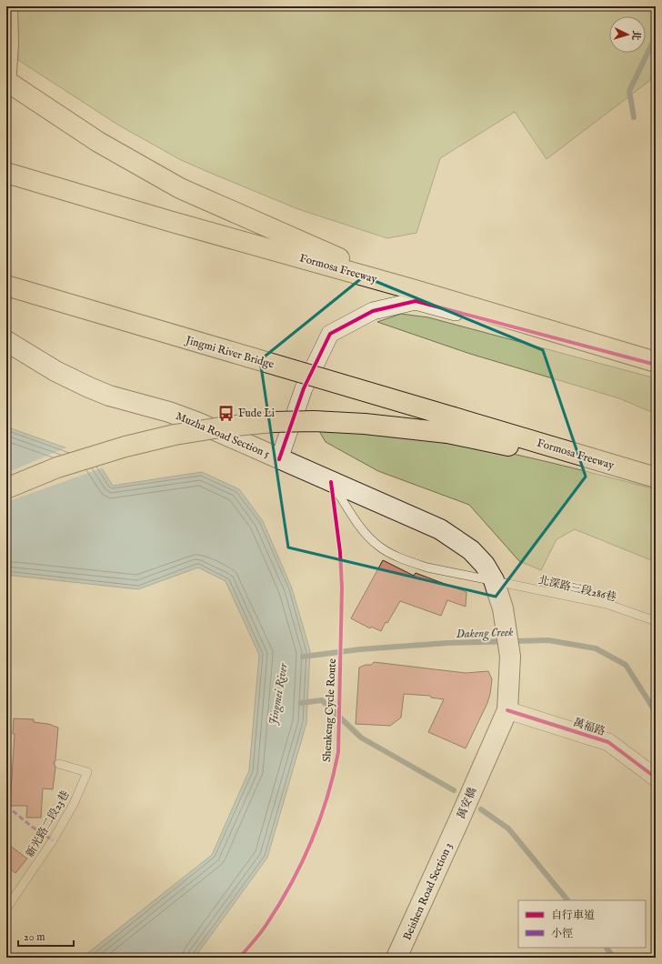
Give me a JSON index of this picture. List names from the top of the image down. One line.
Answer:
{"streets":{"highway":["Formosa Freeway","Jingmi River Bridge"],"main road":["Muzha Road Section 5","萬安橋","Beishen Road Section 3"],"street":["萬福路"],"lane":["北深路三段286巷","新光路二段23巷"],"cycle path":["Shenkeng Cycle Route"]},"crossings":[["Muzha Road Section 5","北深路三段286巷"],["萬福路","萬安橋"],["萬安橋","Beishen Road Section 3"]],"water":["Dakeng Creek","Jingmei River"],"places":{"bus stop":["Fude Li"]},"legend":["自行車道","小徑"],"scale_bar":"20 m","north":"right"}
